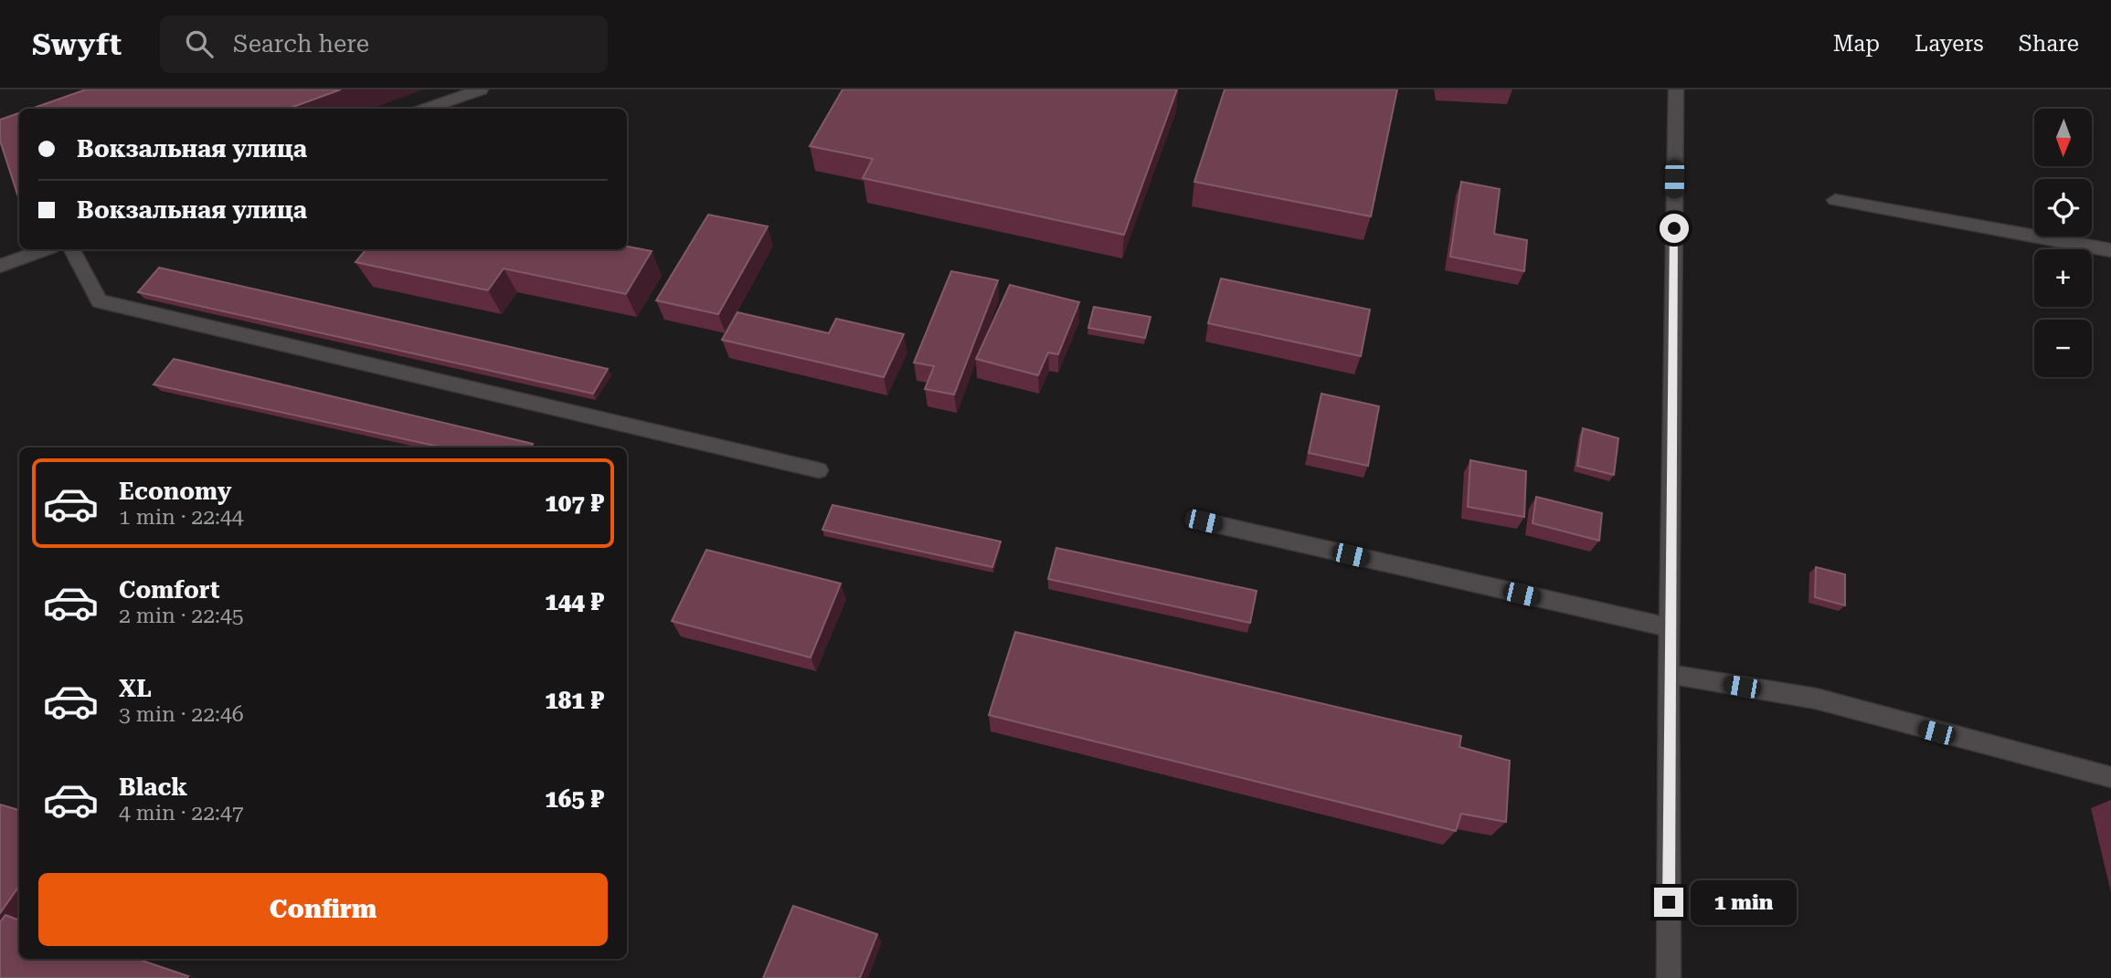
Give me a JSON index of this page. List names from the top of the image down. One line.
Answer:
{"north":"bottom","page":{"header":"Swyft","search":"Search here","nav":["Map","Layers","Share"],"map_buttons":["+","−"],"banner":["Вокзальная улица","Вокзальная улица"],"list":[{"name":"Economy","note":"1 min · 22:44","value":"107 ₽"},{"name":"Comfort","note":"2 min · 22:45","value":"144 ₽"},{"name":"XL","note":"3 min · 22:46","value":"181 ₽"},{"name":"Black","note":"4 min · 22:47","value":"165 ₽"}],"buttons":"Confirm","bubble":"1 min"}}
